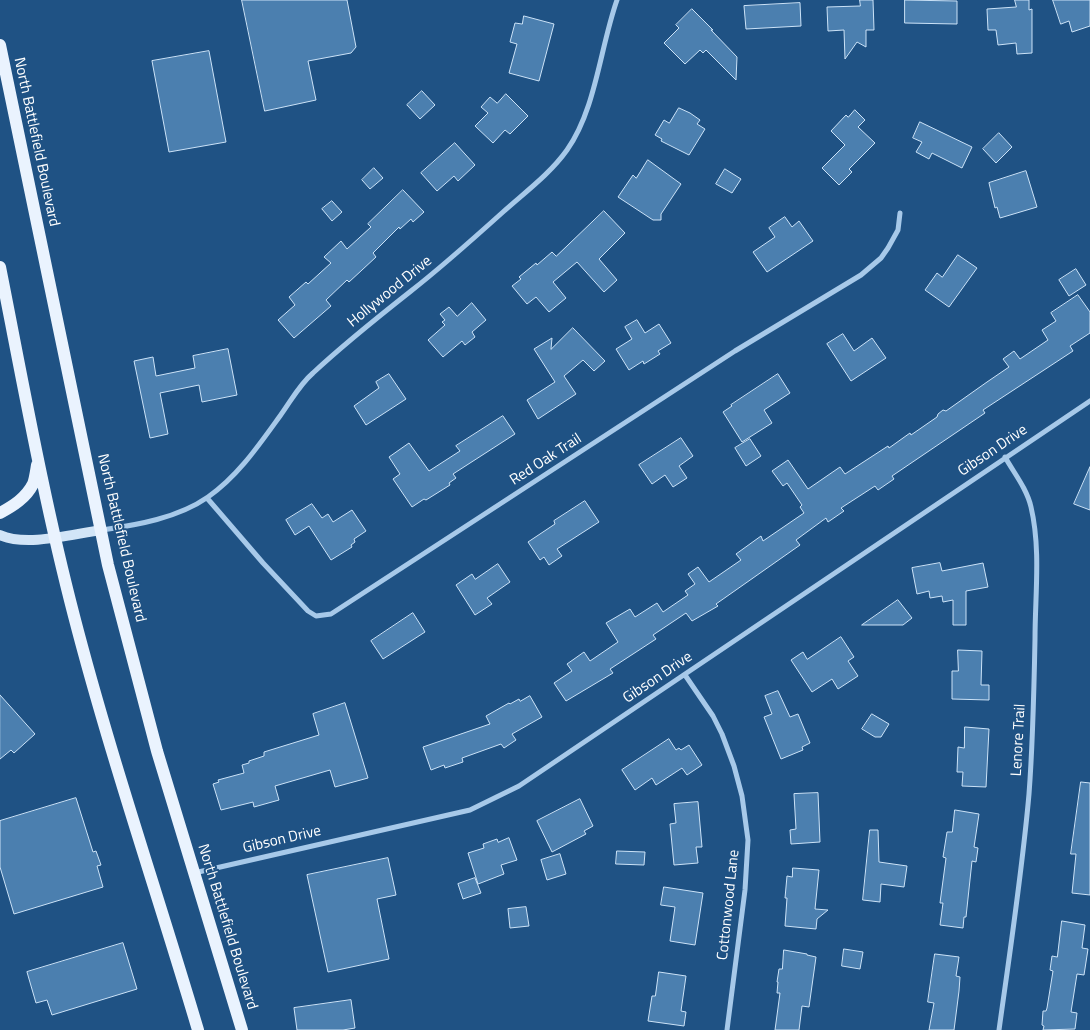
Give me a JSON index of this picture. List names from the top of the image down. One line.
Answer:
{"streets":{"main road":["North Battlefield Boulevard"],"street":["Hollywood Drive","Gibson Drive","Red Oak Trail","Lenore Trail","Cottonwood Lane"]},"crossings":[["North Battlefield Boulevard","Hollywood Drive"],["North Battlefield Boulevard","Gibson Drive"],["Hollywood Drive","Red Oak Trail"],["Gibson Drive","Lenore Trail"],["Gibson Drive","Cottonwood Lane"]]}
